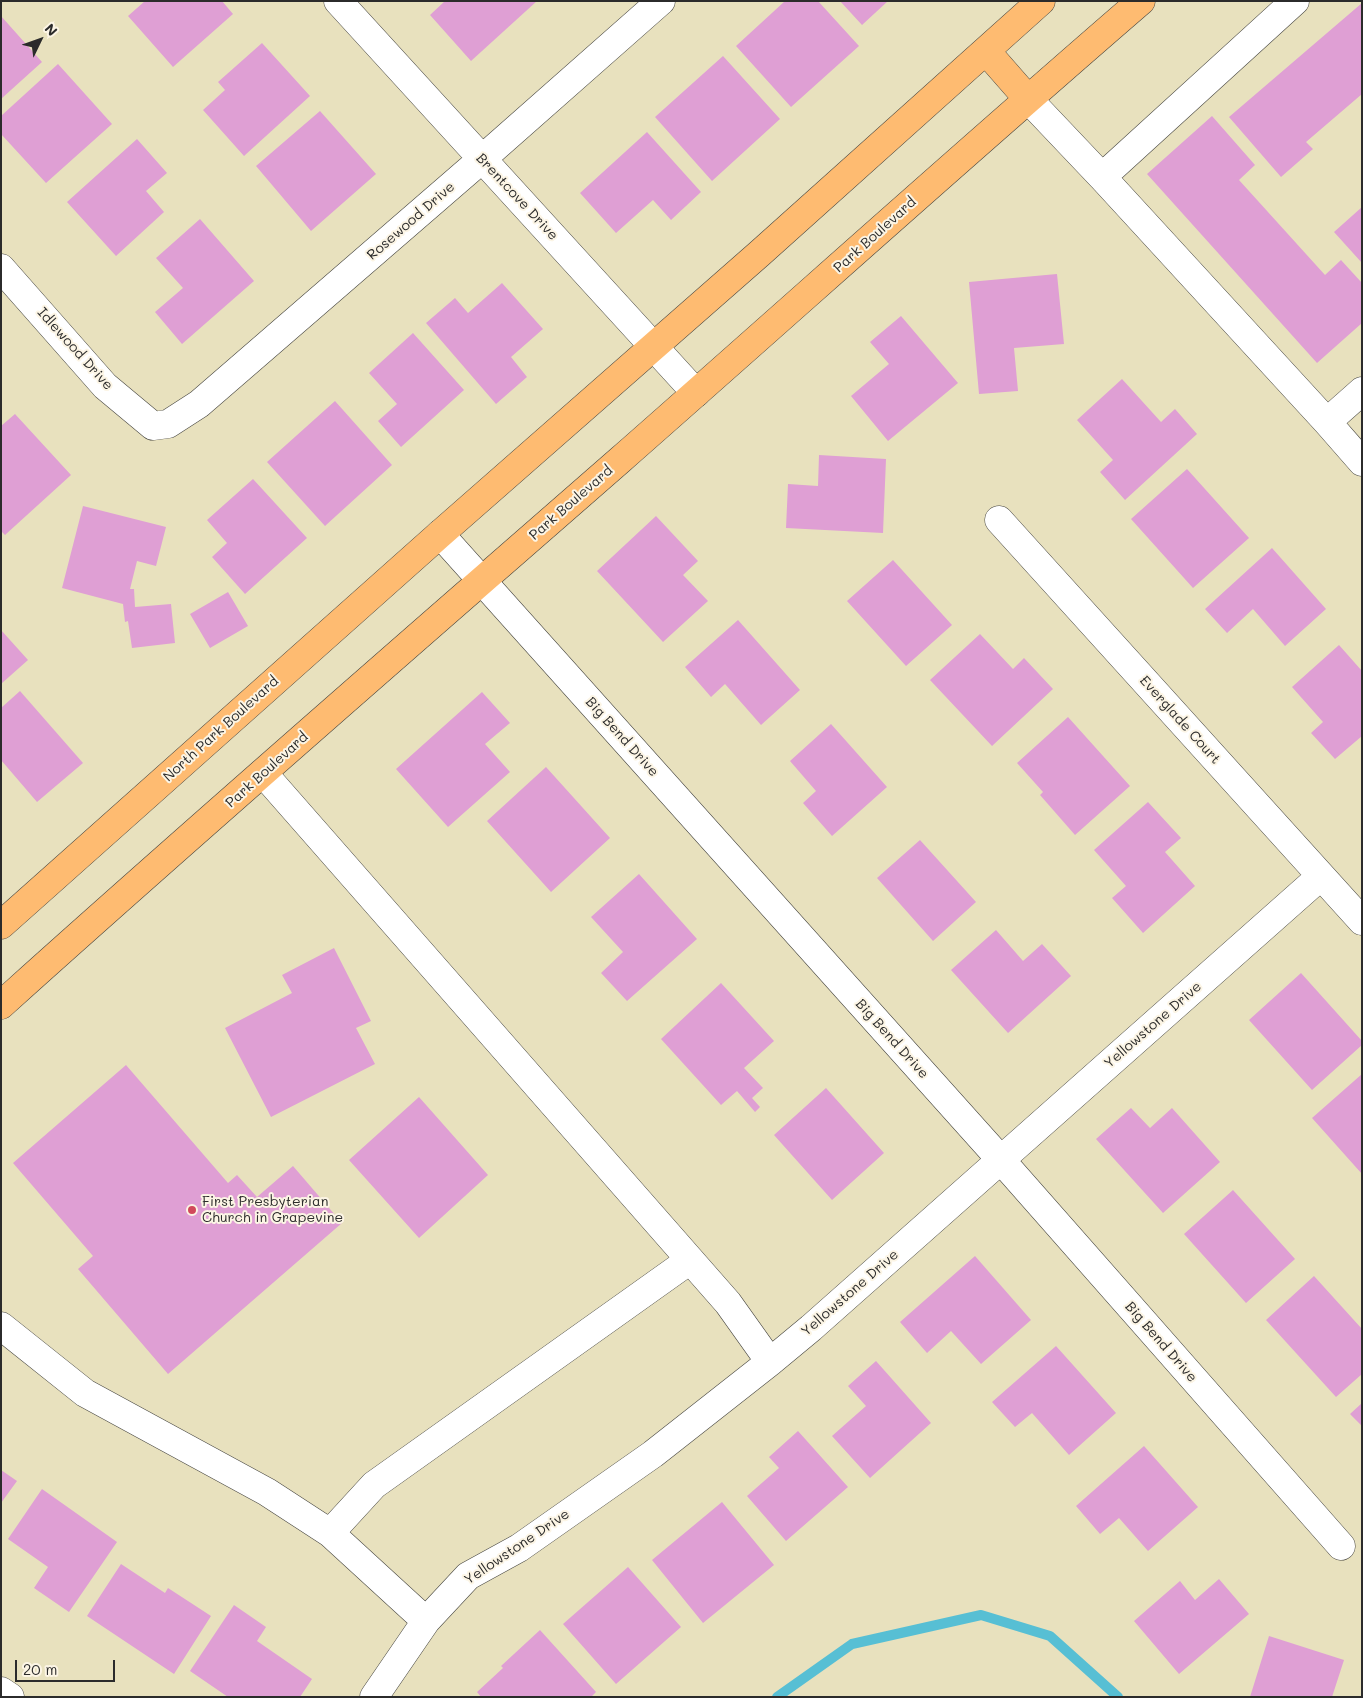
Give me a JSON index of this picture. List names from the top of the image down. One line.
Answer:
{"streets":{"main road":["Park Boulevard","North Park Boulevard"],"street":["Brentcove Drive","Rosewood Drive","Idlewood Drive","Everglade Court","Big Bend Drive","Yellowstone Drive"]},"crossings":[["Brentcove Drive","Rosewood Drive"],["Brentcove Drive","Park Boulevard"],["Rosewood Drive","Idlewood Drive"],["Park Boulevard","Big Bend Drive"],["Everglade Court","Yellowstone Drive"],["North Park Boulevard","Big Bend Drive"],["Big Bend Drive","Yellowstone Drive"]],"places":["First Presbyterian Church in Grapevine"],"scale_bar":"20 m","north":"top right"}
